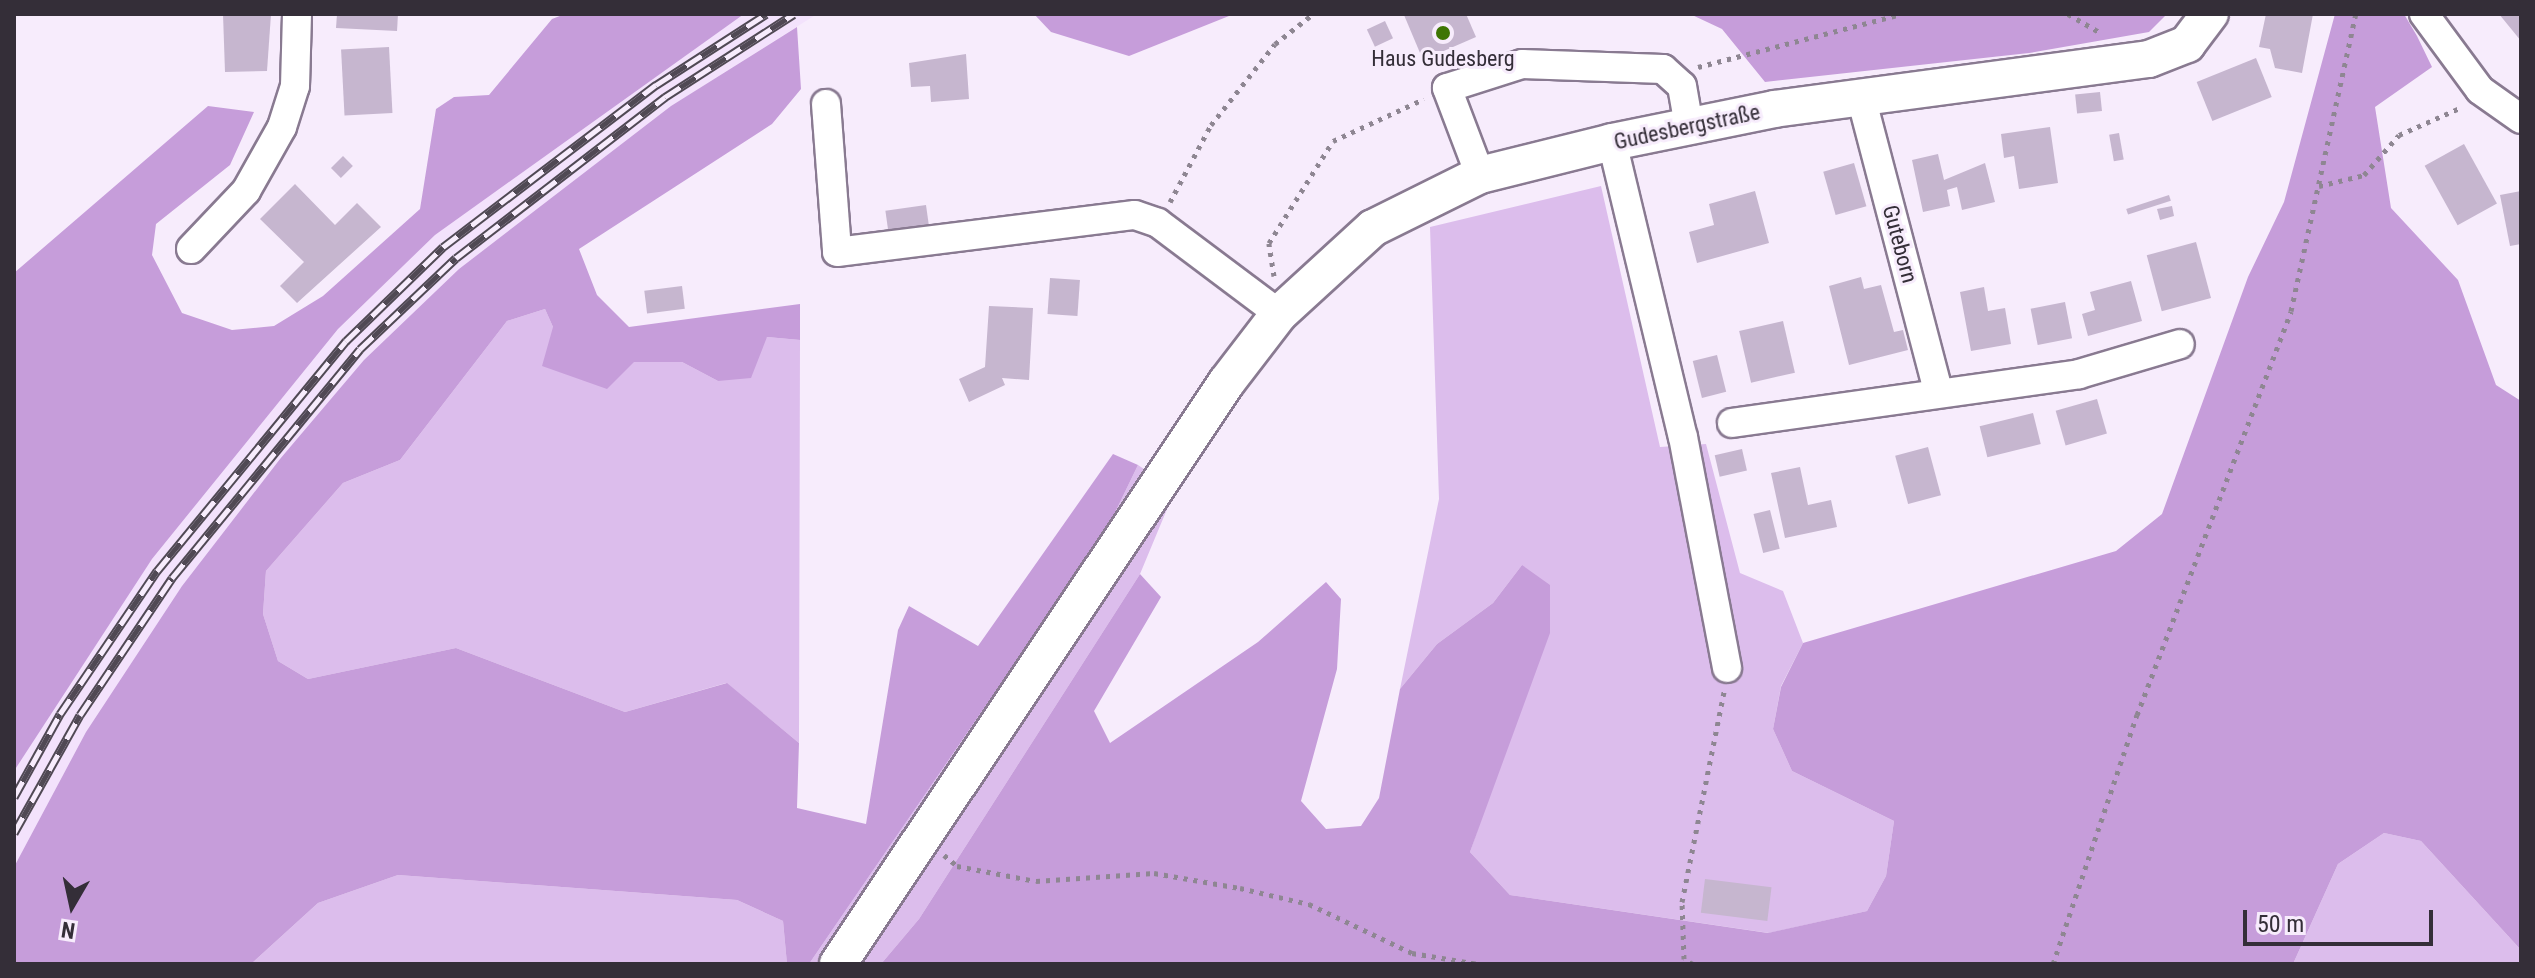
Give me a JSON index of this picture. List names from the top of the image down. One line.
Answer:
{"streets":{"main road":["Gudesbergstraße"],"street":["Guteborn"]},"crossings":[["Gudesbergstraße","Guteborn"]],"places":["Haus Gudesberg"],"scale_bar":"50 m","north":"bottom"}
